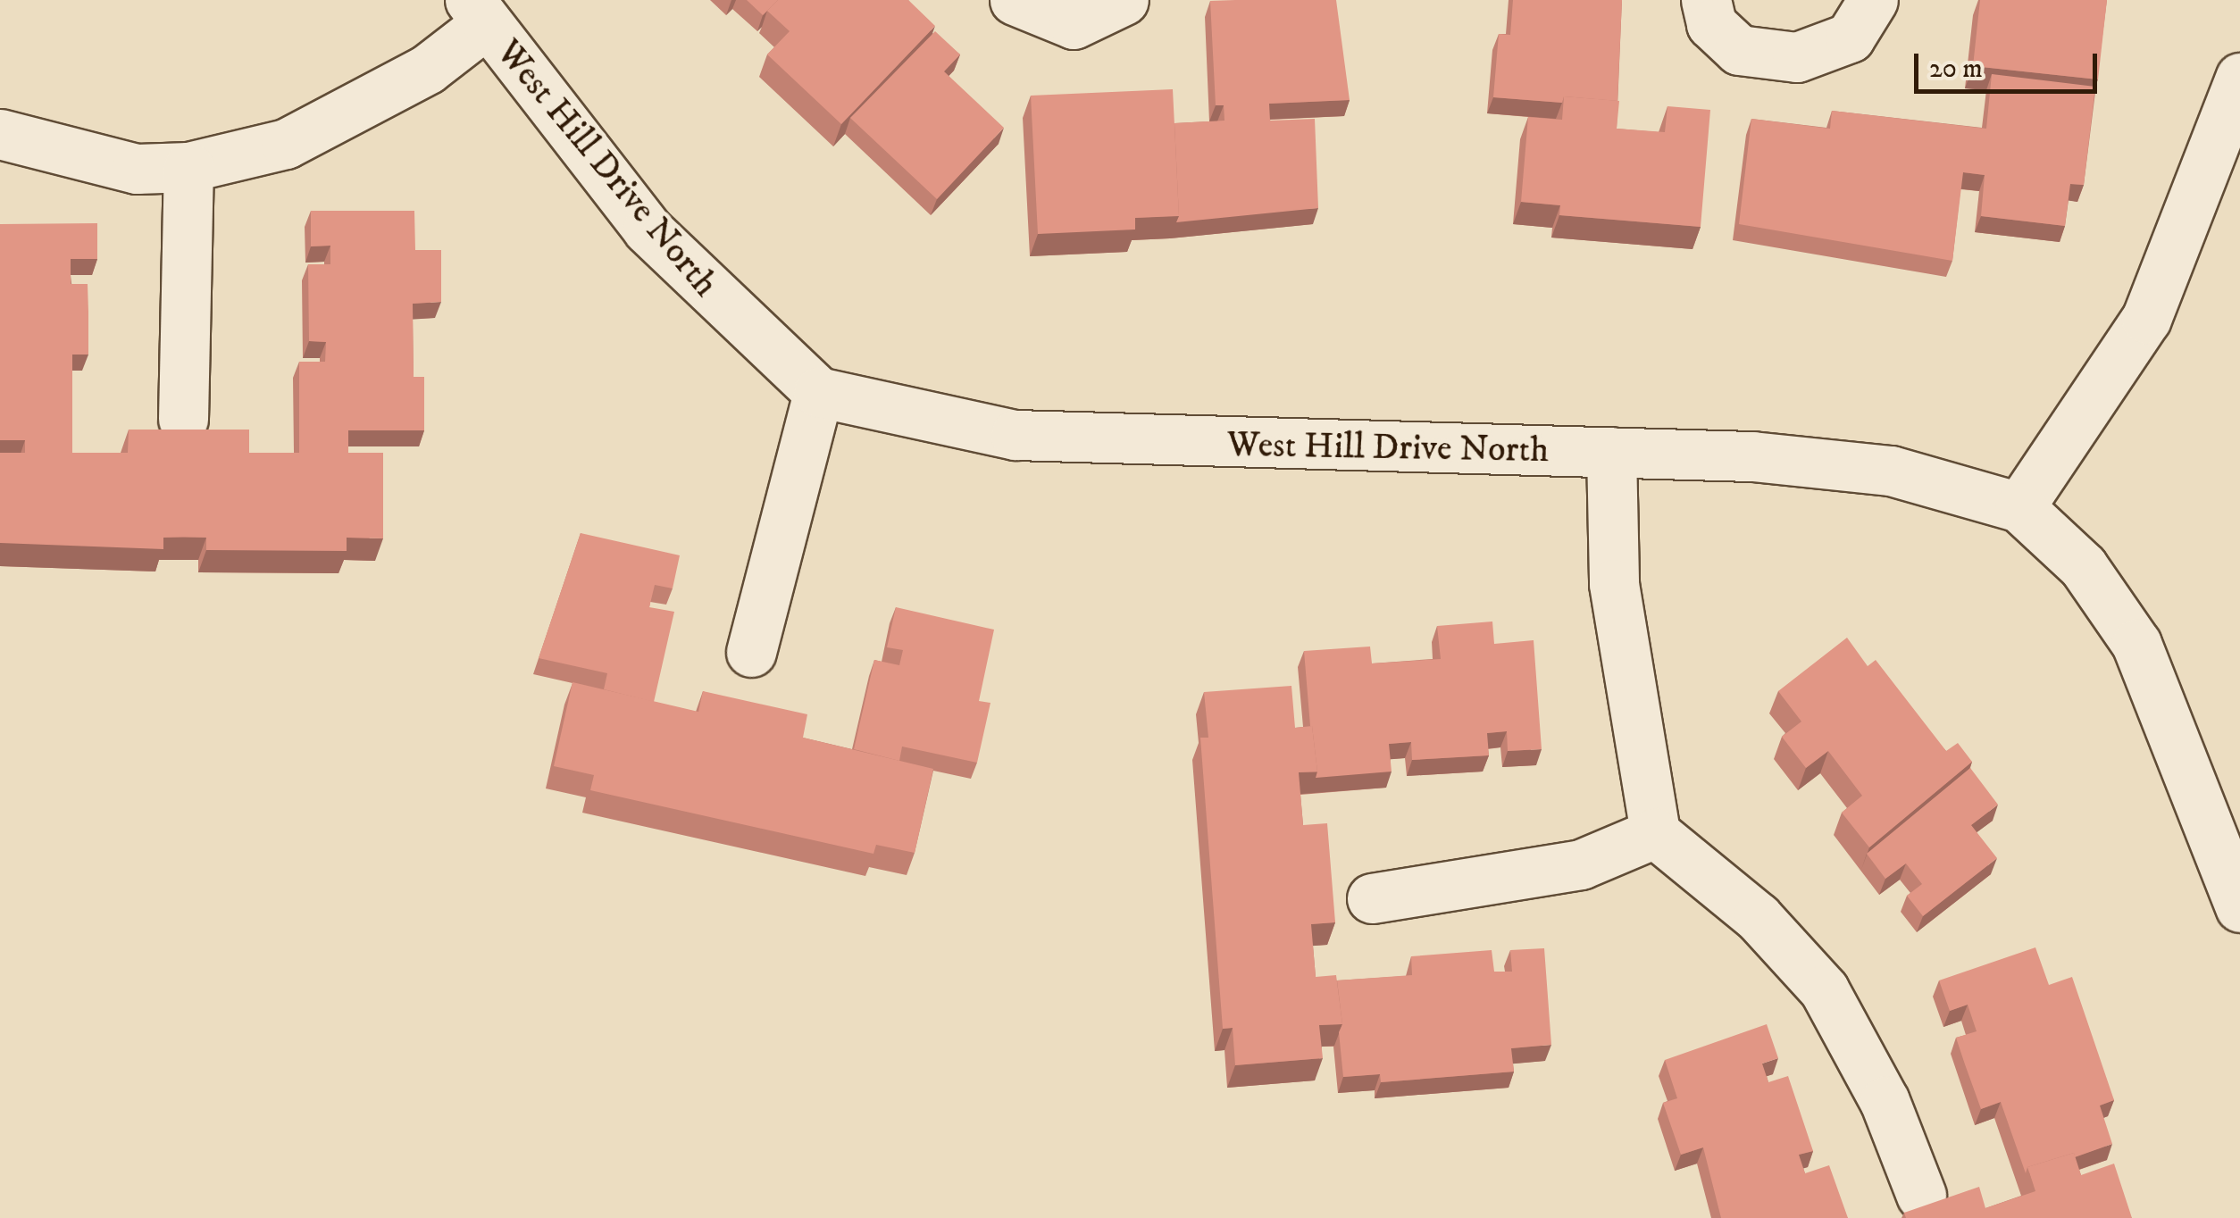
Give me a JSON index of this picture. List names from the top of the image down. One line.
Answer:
{"streets":{"street":["West Hill Drive North"]},"scale_bar":"20 m"}
